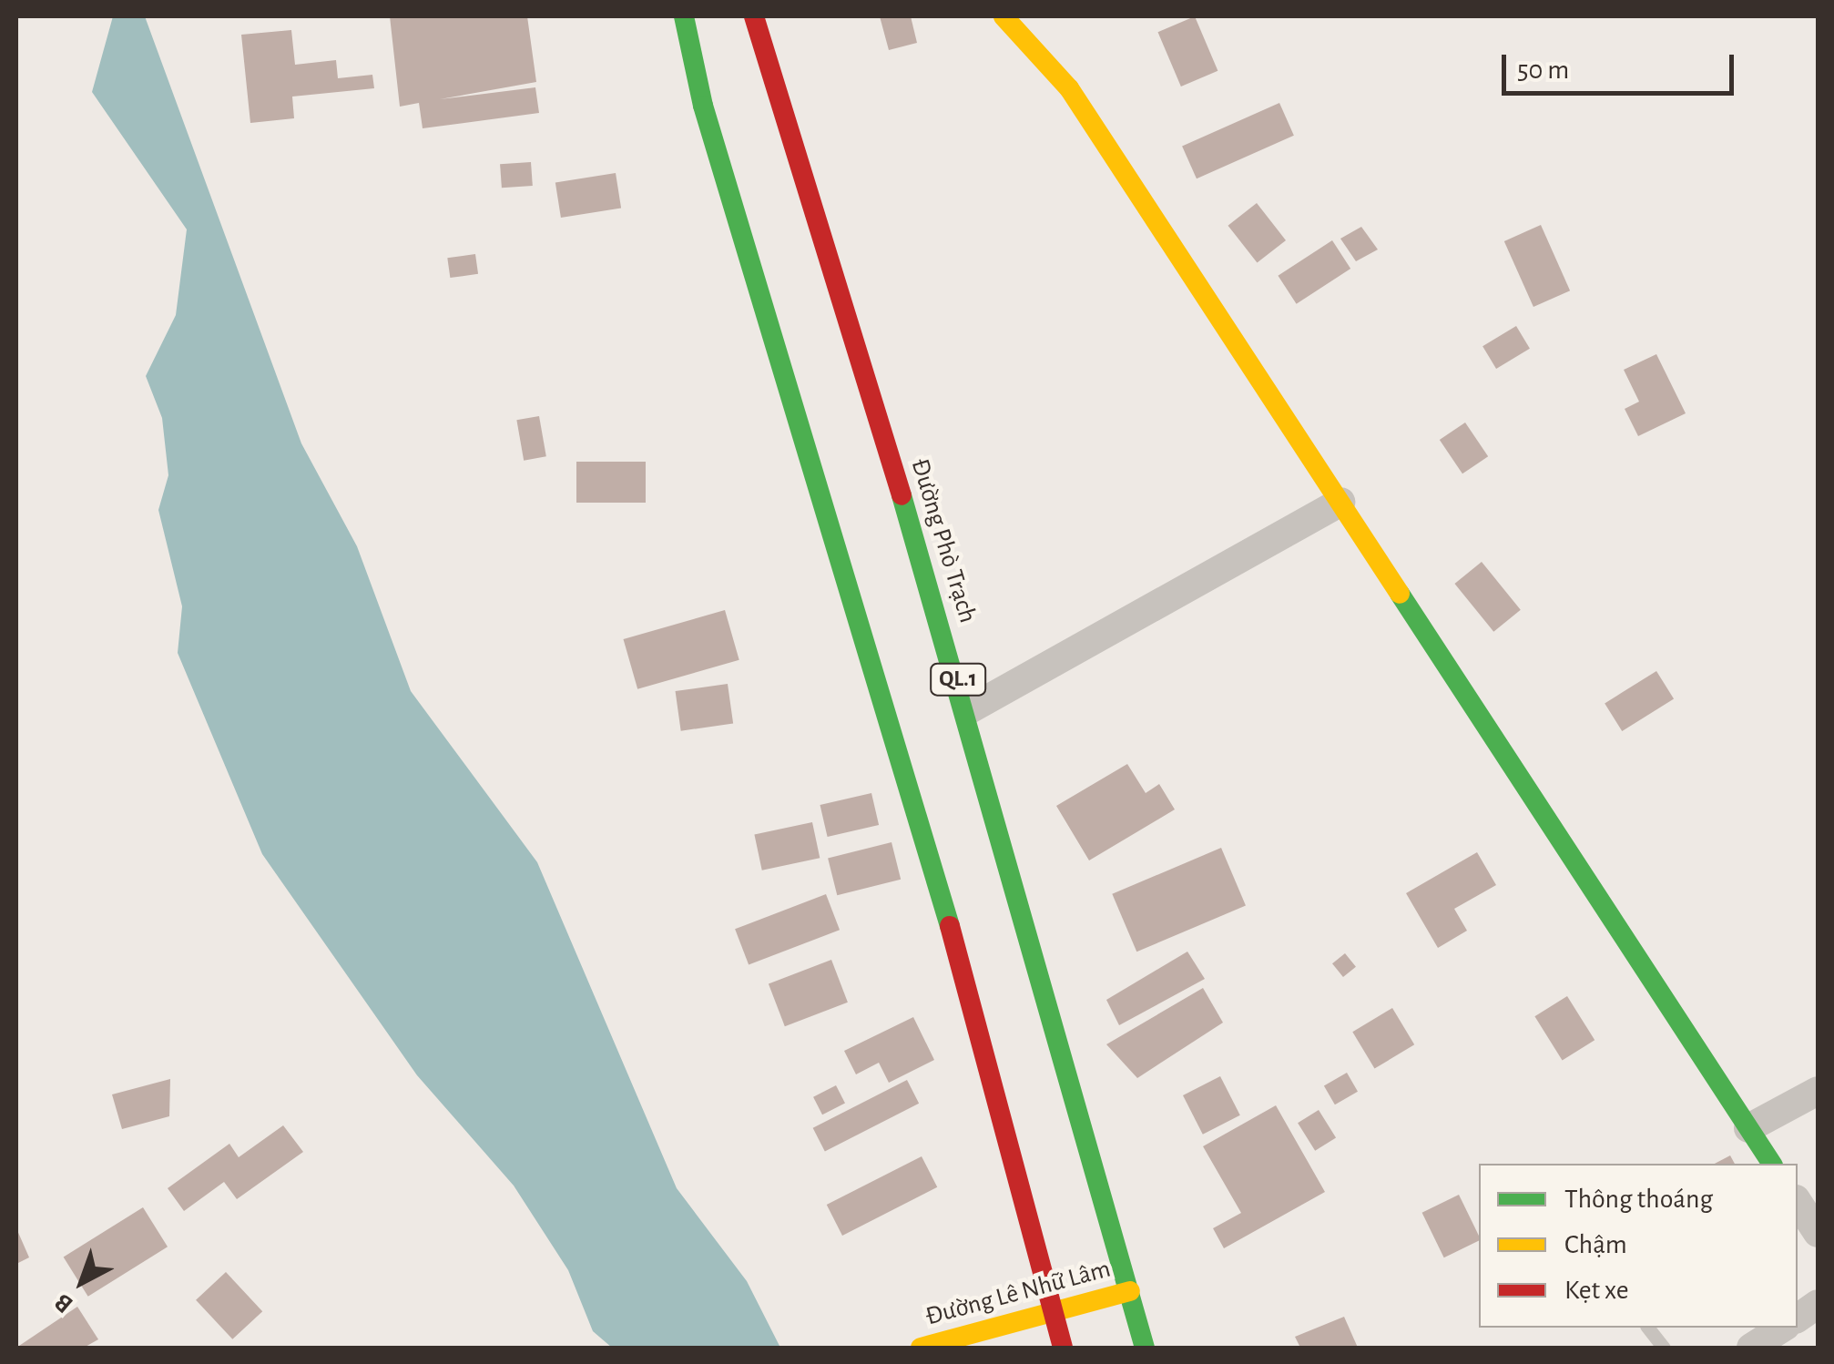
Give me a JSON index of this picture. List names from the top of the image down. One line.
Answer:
{"streets":{"main road":["Đường Phò Trạch","QL.1","Đường Lê Nhữ Lâm"]},"crossings":[["Đường Phò Trạch","Đường Lê Nhữ Lâm"]],"legend":["Thông thoáng","Chậm","Kẹt xe"],"scale_bar":"50 m","north":"bottom left"}
